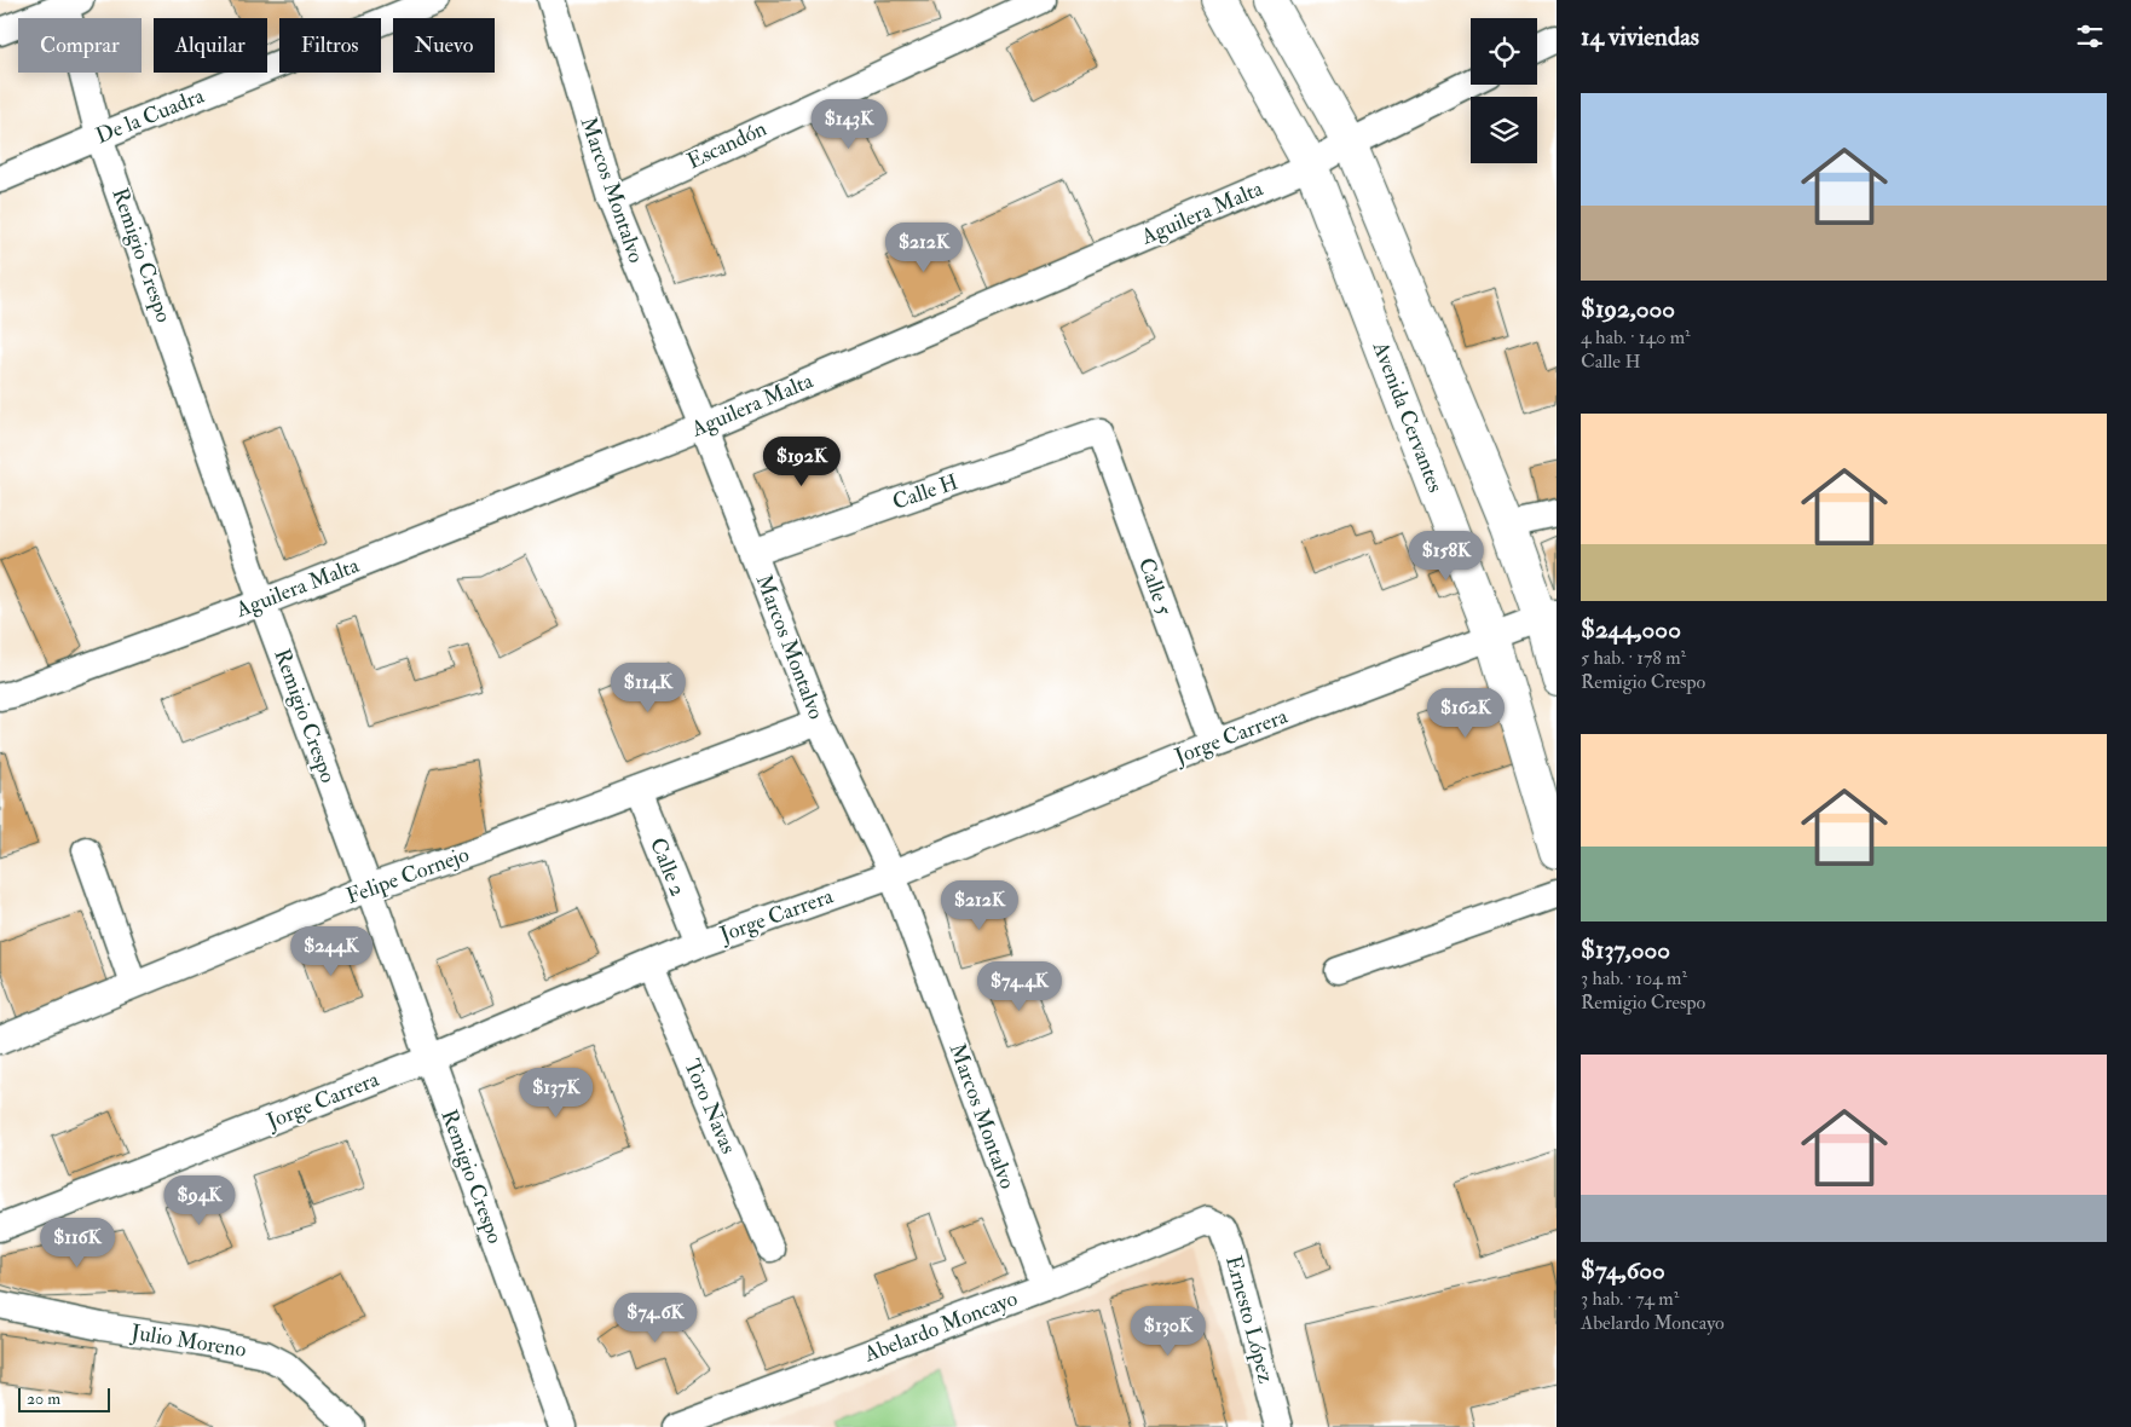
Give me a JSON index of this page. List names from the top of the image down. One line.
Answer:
{"streets":{"street":["De la Cuadra","Escandón","Marcos Montalvo","Aguilera Malta","Remigio Crespo","Avenida Cervantes","Calle H","Calle 5","Jorge Carrera","Calle 2","Felipe Cornejo","Toro Navas","Ernesto López","Abelardo Moncayo","Julio Moreno"]},"crossings":[["De la Cuadra","Remigio Crespo"],["Escandón","Marcos Montalvo"],["Marcos Montalvo","Aguilera Malta"],["Marcos Montalvo","Calle H"],["Marcos Montalvo","Jorge Carrera"],["Marcos Montalvo","Felipe Cornejo"],["Marcos Montalvo","Abelardo Moncayo"],["Aguilera Malta","Remigio Crespo"],["Aguilera Malta","Avenida Cervantes"],["Remigio Crespo","Jorge Carrera"],["Remigio Crespo","Felipe Cornejo"],["Avenida Cervantes","Jorge Carrera"],["Calle H","Calle 5"],["Calle 5","Jorge Carrera"],["Jorge Carrera","Calle 2"],["Jorge Carrera","Toro Navas"],["Calle 2","Felipe Cornejo"],["Ernesto López","Abelardo Moncayo"]],"scale_bar":"20 m","page":{"heading":"14 viviendas","chip":["Comprar","Alquilar","Filtros","Nuevo"],"list":[{"name":"$192,000","note":"4 hab. · 140 m² · Calle H"},{"name":"$244,000","note":"5 hab. · 178 m² · Remigio Crespo"},{"name":"$137,000","note":"3 hab. · 104 m² · Remigio Crespo"},{"name":"$74,600","note":"3 hab. · 74 m² · Abelardo Moncayo"}],"price":["$143K","$212K","$192K","$158K","$114K","$162K","$212K","$244K","$74.4K","$137K","$94K","$116K","$74.6K","$130K"],"scale":"20 m"}}
